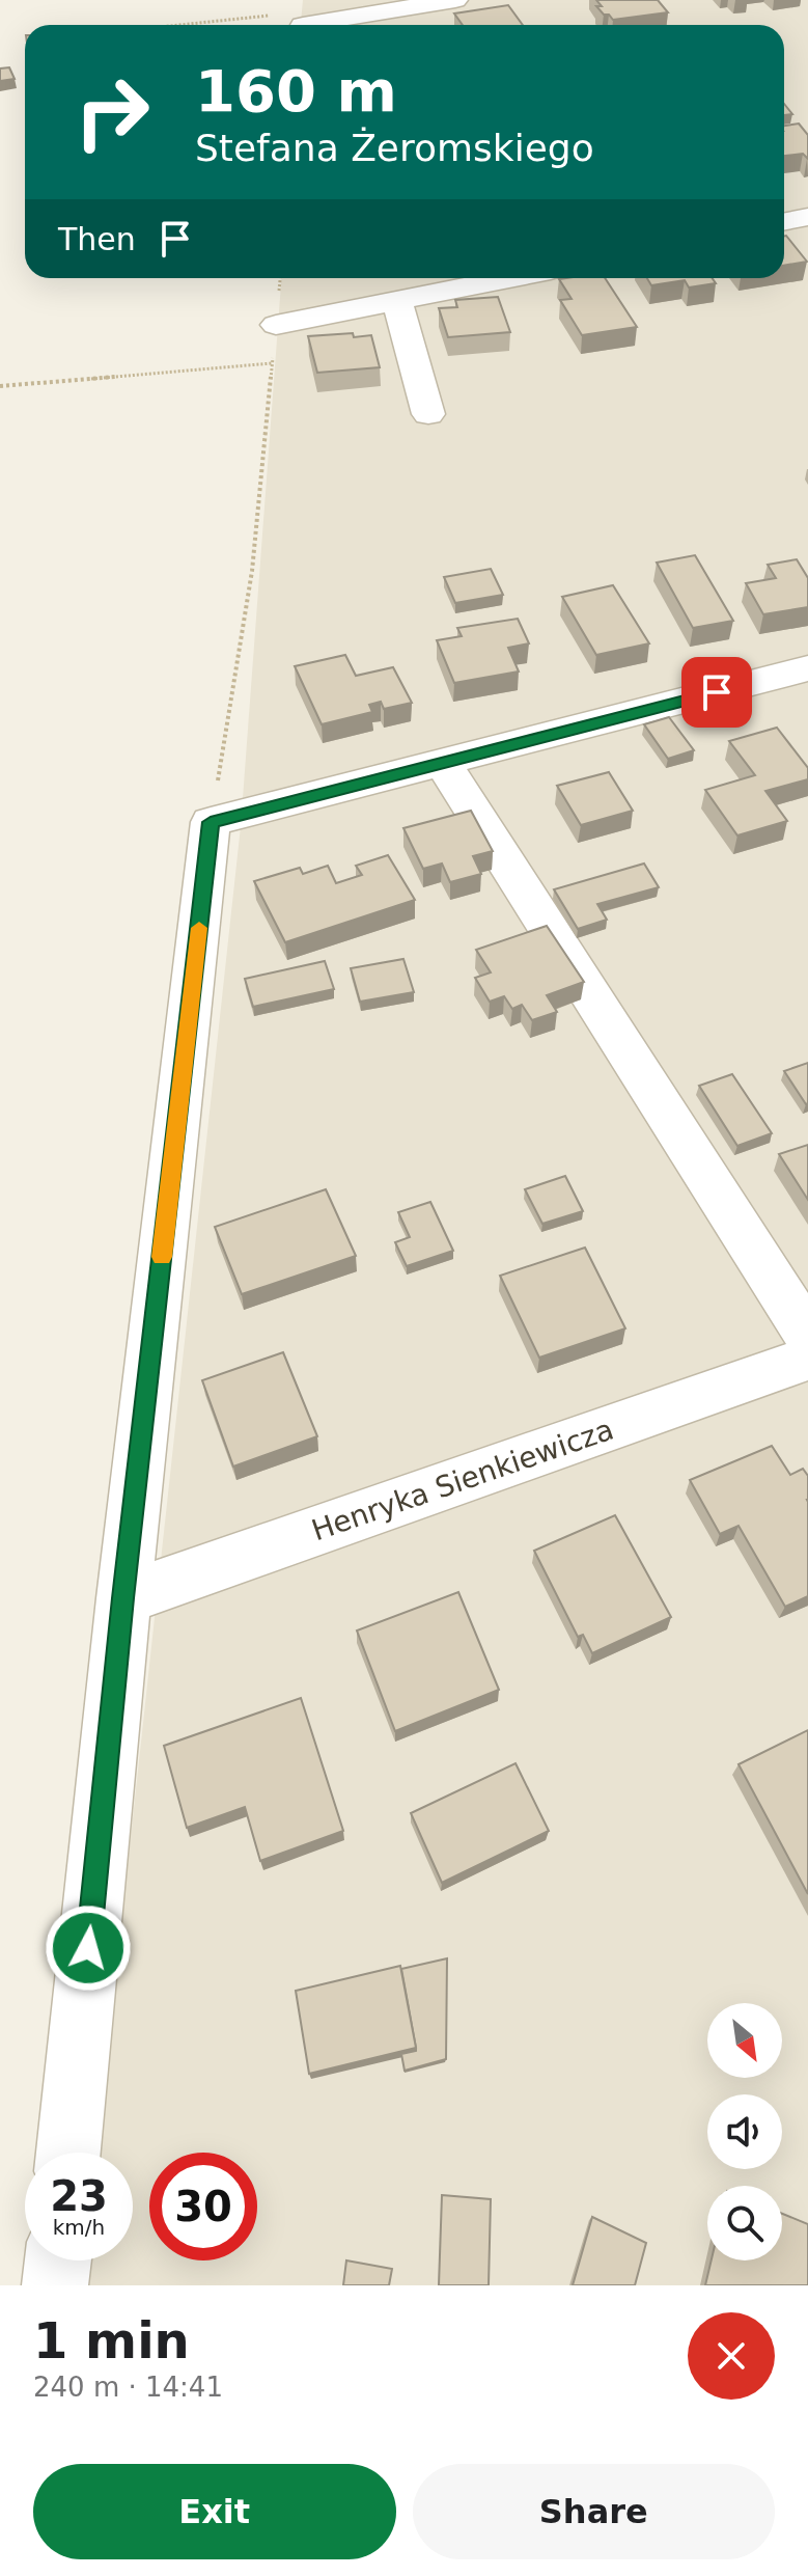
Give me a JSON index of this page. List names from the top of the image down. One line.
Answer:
{"streets":{"street":["Henryka Sienkiewicza"]},"north":"bottom right","page":{"turn":["160 m","Stefana Żeromskiego"],"then":"Then","speed":"23 km/h","limit":"30","heading":["1 min","240 m · 14:41"],"buttons":["Exit","Share"]}}
